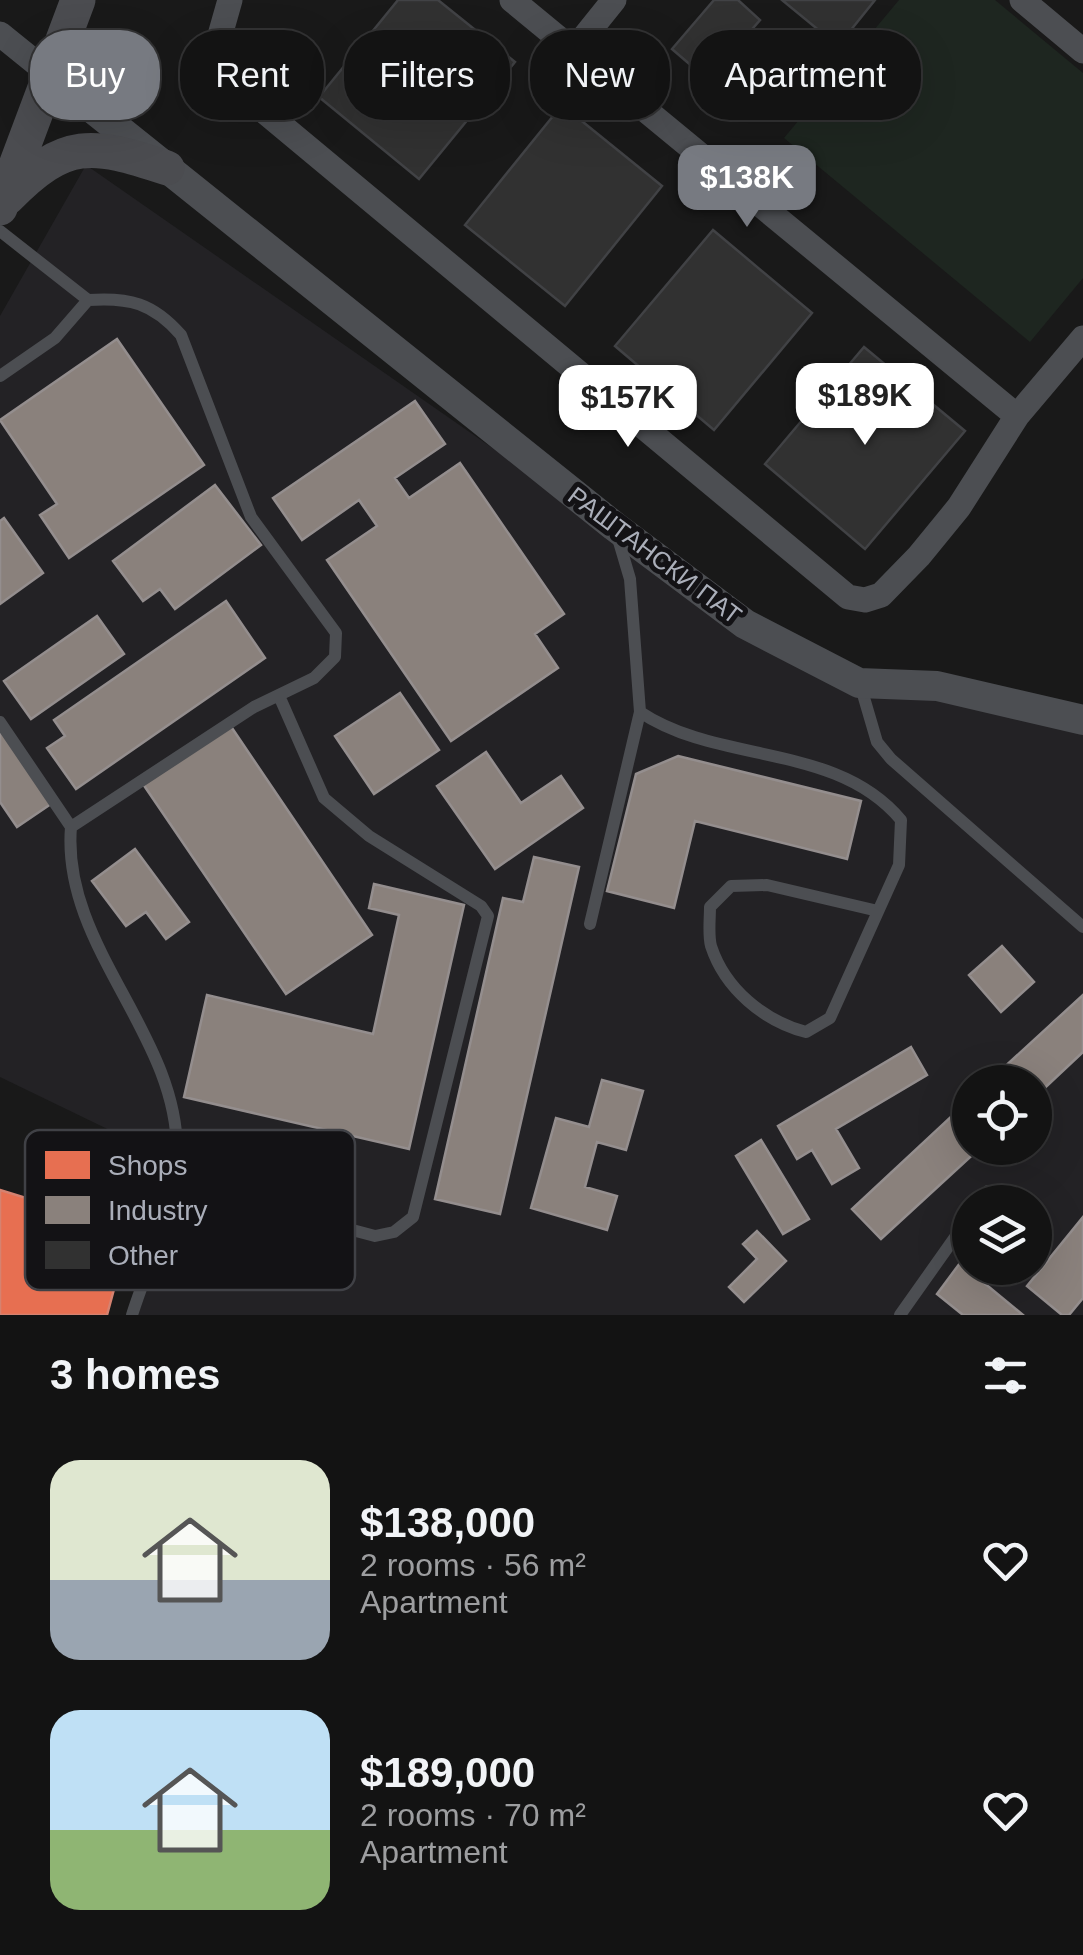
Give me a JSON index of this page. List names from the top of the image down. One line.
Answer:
{"streets":{"street":["РАШТАНСКИ ПАТ"]},"legend":["Shops","Industry","Other"],"page":{"chip":["Buy","Rent","Filters","New","Apartment"],"price":["$138K","$189K","$157K"],"heading":"3 homes","list":[{"name":"$138,000","note":"2 rooms · 56 m² · Apartment"},{"name":"$189,000","note":"2 rooms · 70 m² · Apartment"}]}}
